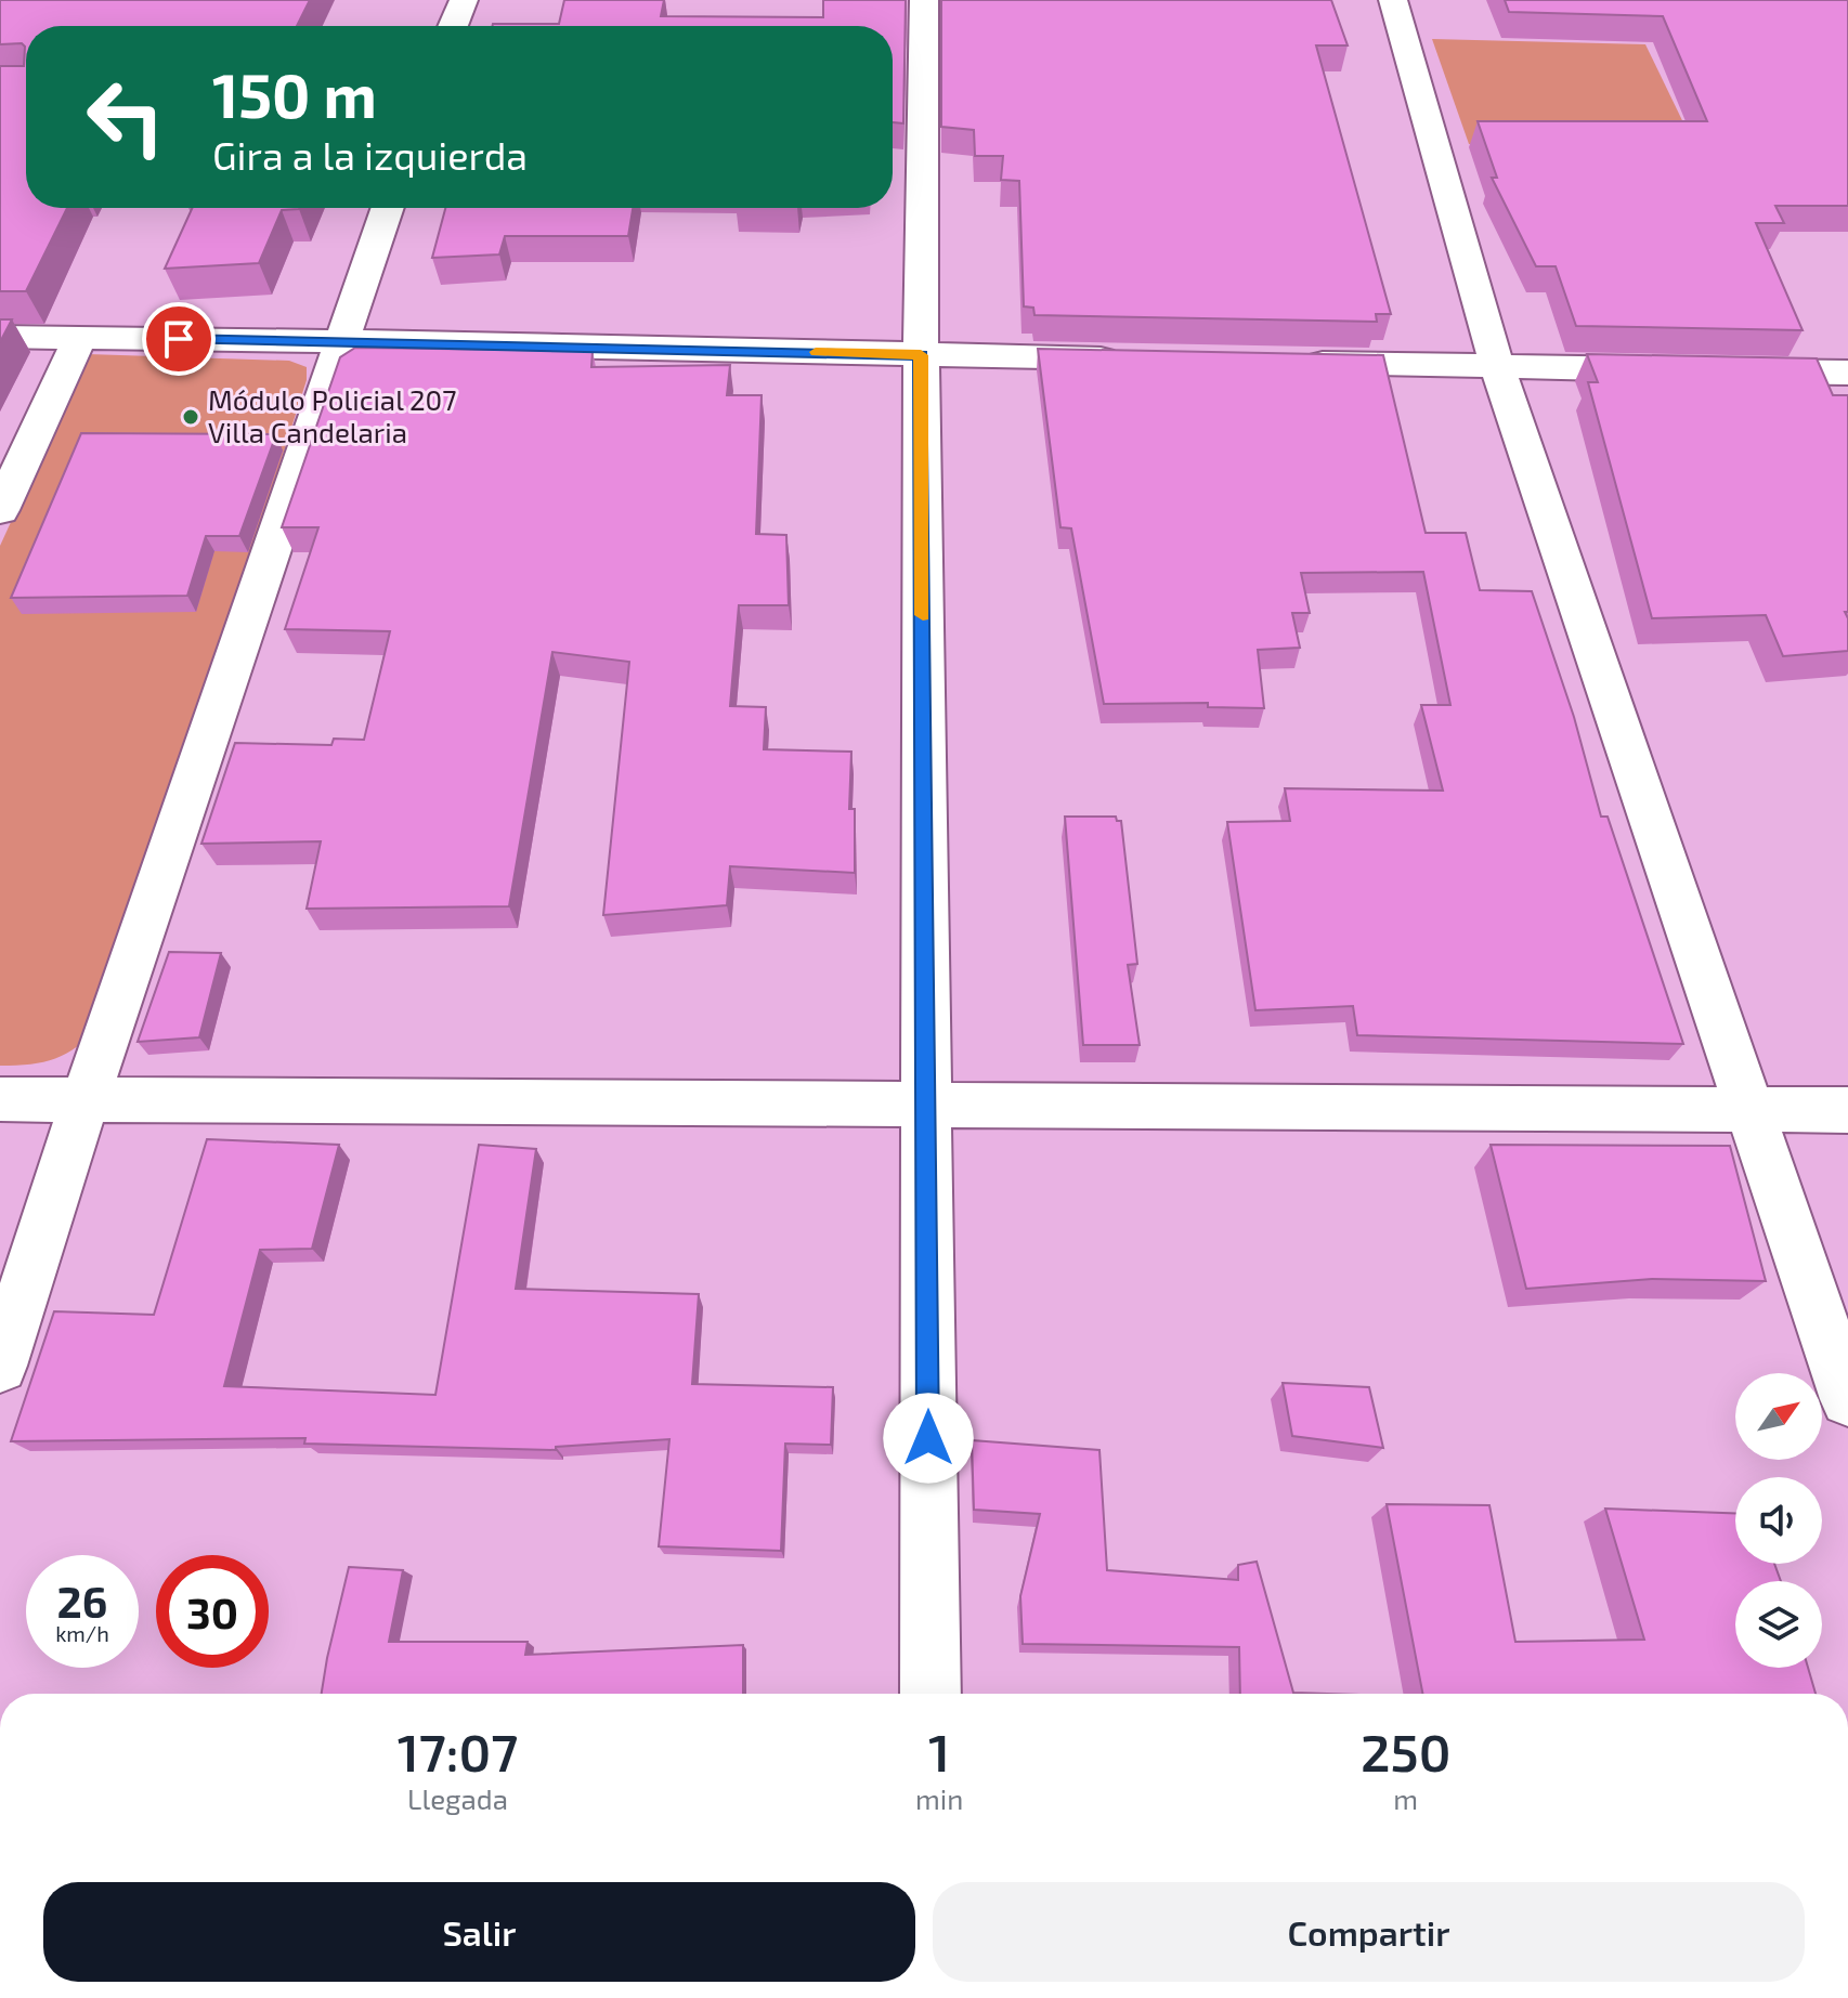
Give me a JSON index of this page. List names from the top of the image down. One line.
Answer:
{"places":["Módulo Policial 207 Villa Candelaria"],"north":"top right","page":{"turn":["150 m","Gira a la izquierda"],"speed":"26 km/h","limit":"30","eta":["17:07","Llegada","1","min","250","m"],"buttons":["Salir","Compartir"]}}
